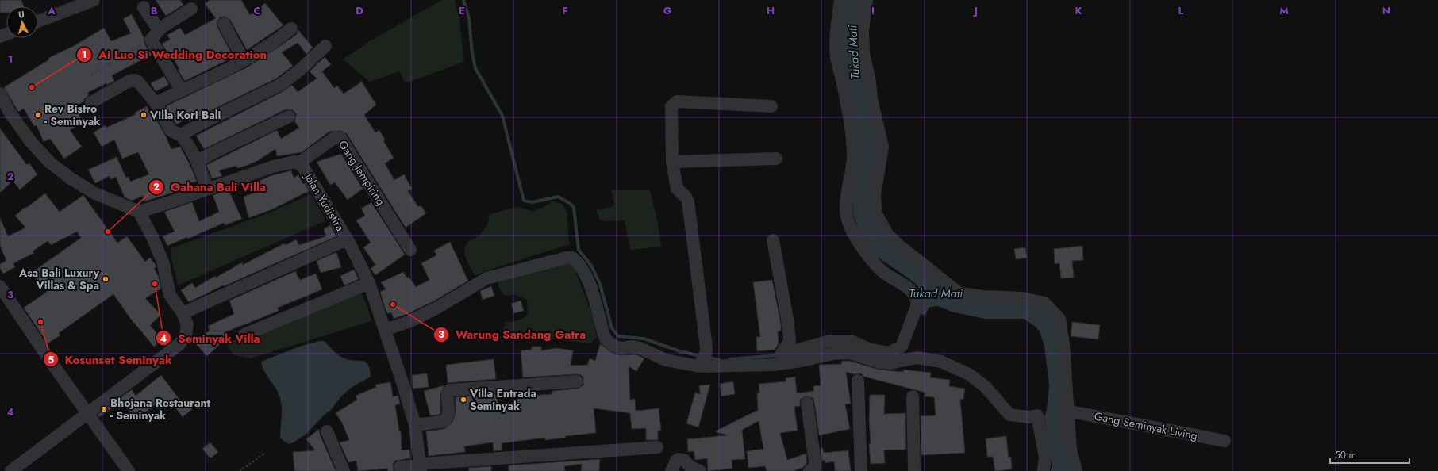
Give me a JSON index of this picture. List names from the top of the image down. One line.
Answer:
{"streets":{"street":["Gang Jempiring","Jalan Yudistira","Gang Seminyak Living"]},"crossings":[["Gang Jempiring","Jalan Yudistira"]],"water":["Tukad Mati"],"places":["Ai Luo Si Wedding Decoration","Rev Bistro - Seminyak","Villa Kori Bali","Gahana Bali Villa","Asa Bali Luxury Villas & Spa","Seminyak Villa","Warung Sandang Gatra","Kosunset Seminyak","Villa Entrada Seminyak","Bhojana Restaurant - Seminyak"],"scale_bar":"50 m","north":"top","grid":{"columns":["A","B","C","D","E","F","G","H","I","J","K","L","M","N"],"rows":["1","2","3","4"]}}
